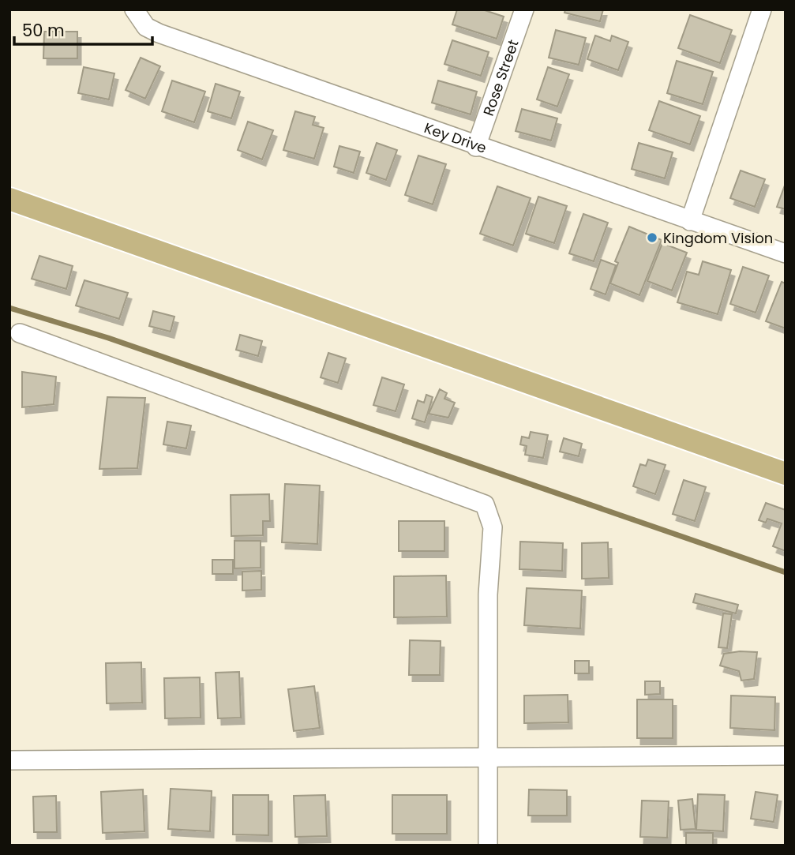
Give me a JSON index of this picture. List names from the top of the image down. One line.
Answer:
{"streets":{"street":["Rose Street","Key Drive"]},"crossings":[["Rose Street","Key Drive"]],"places":["Kingdom Vision"],"scale_bar":"50 m"}
